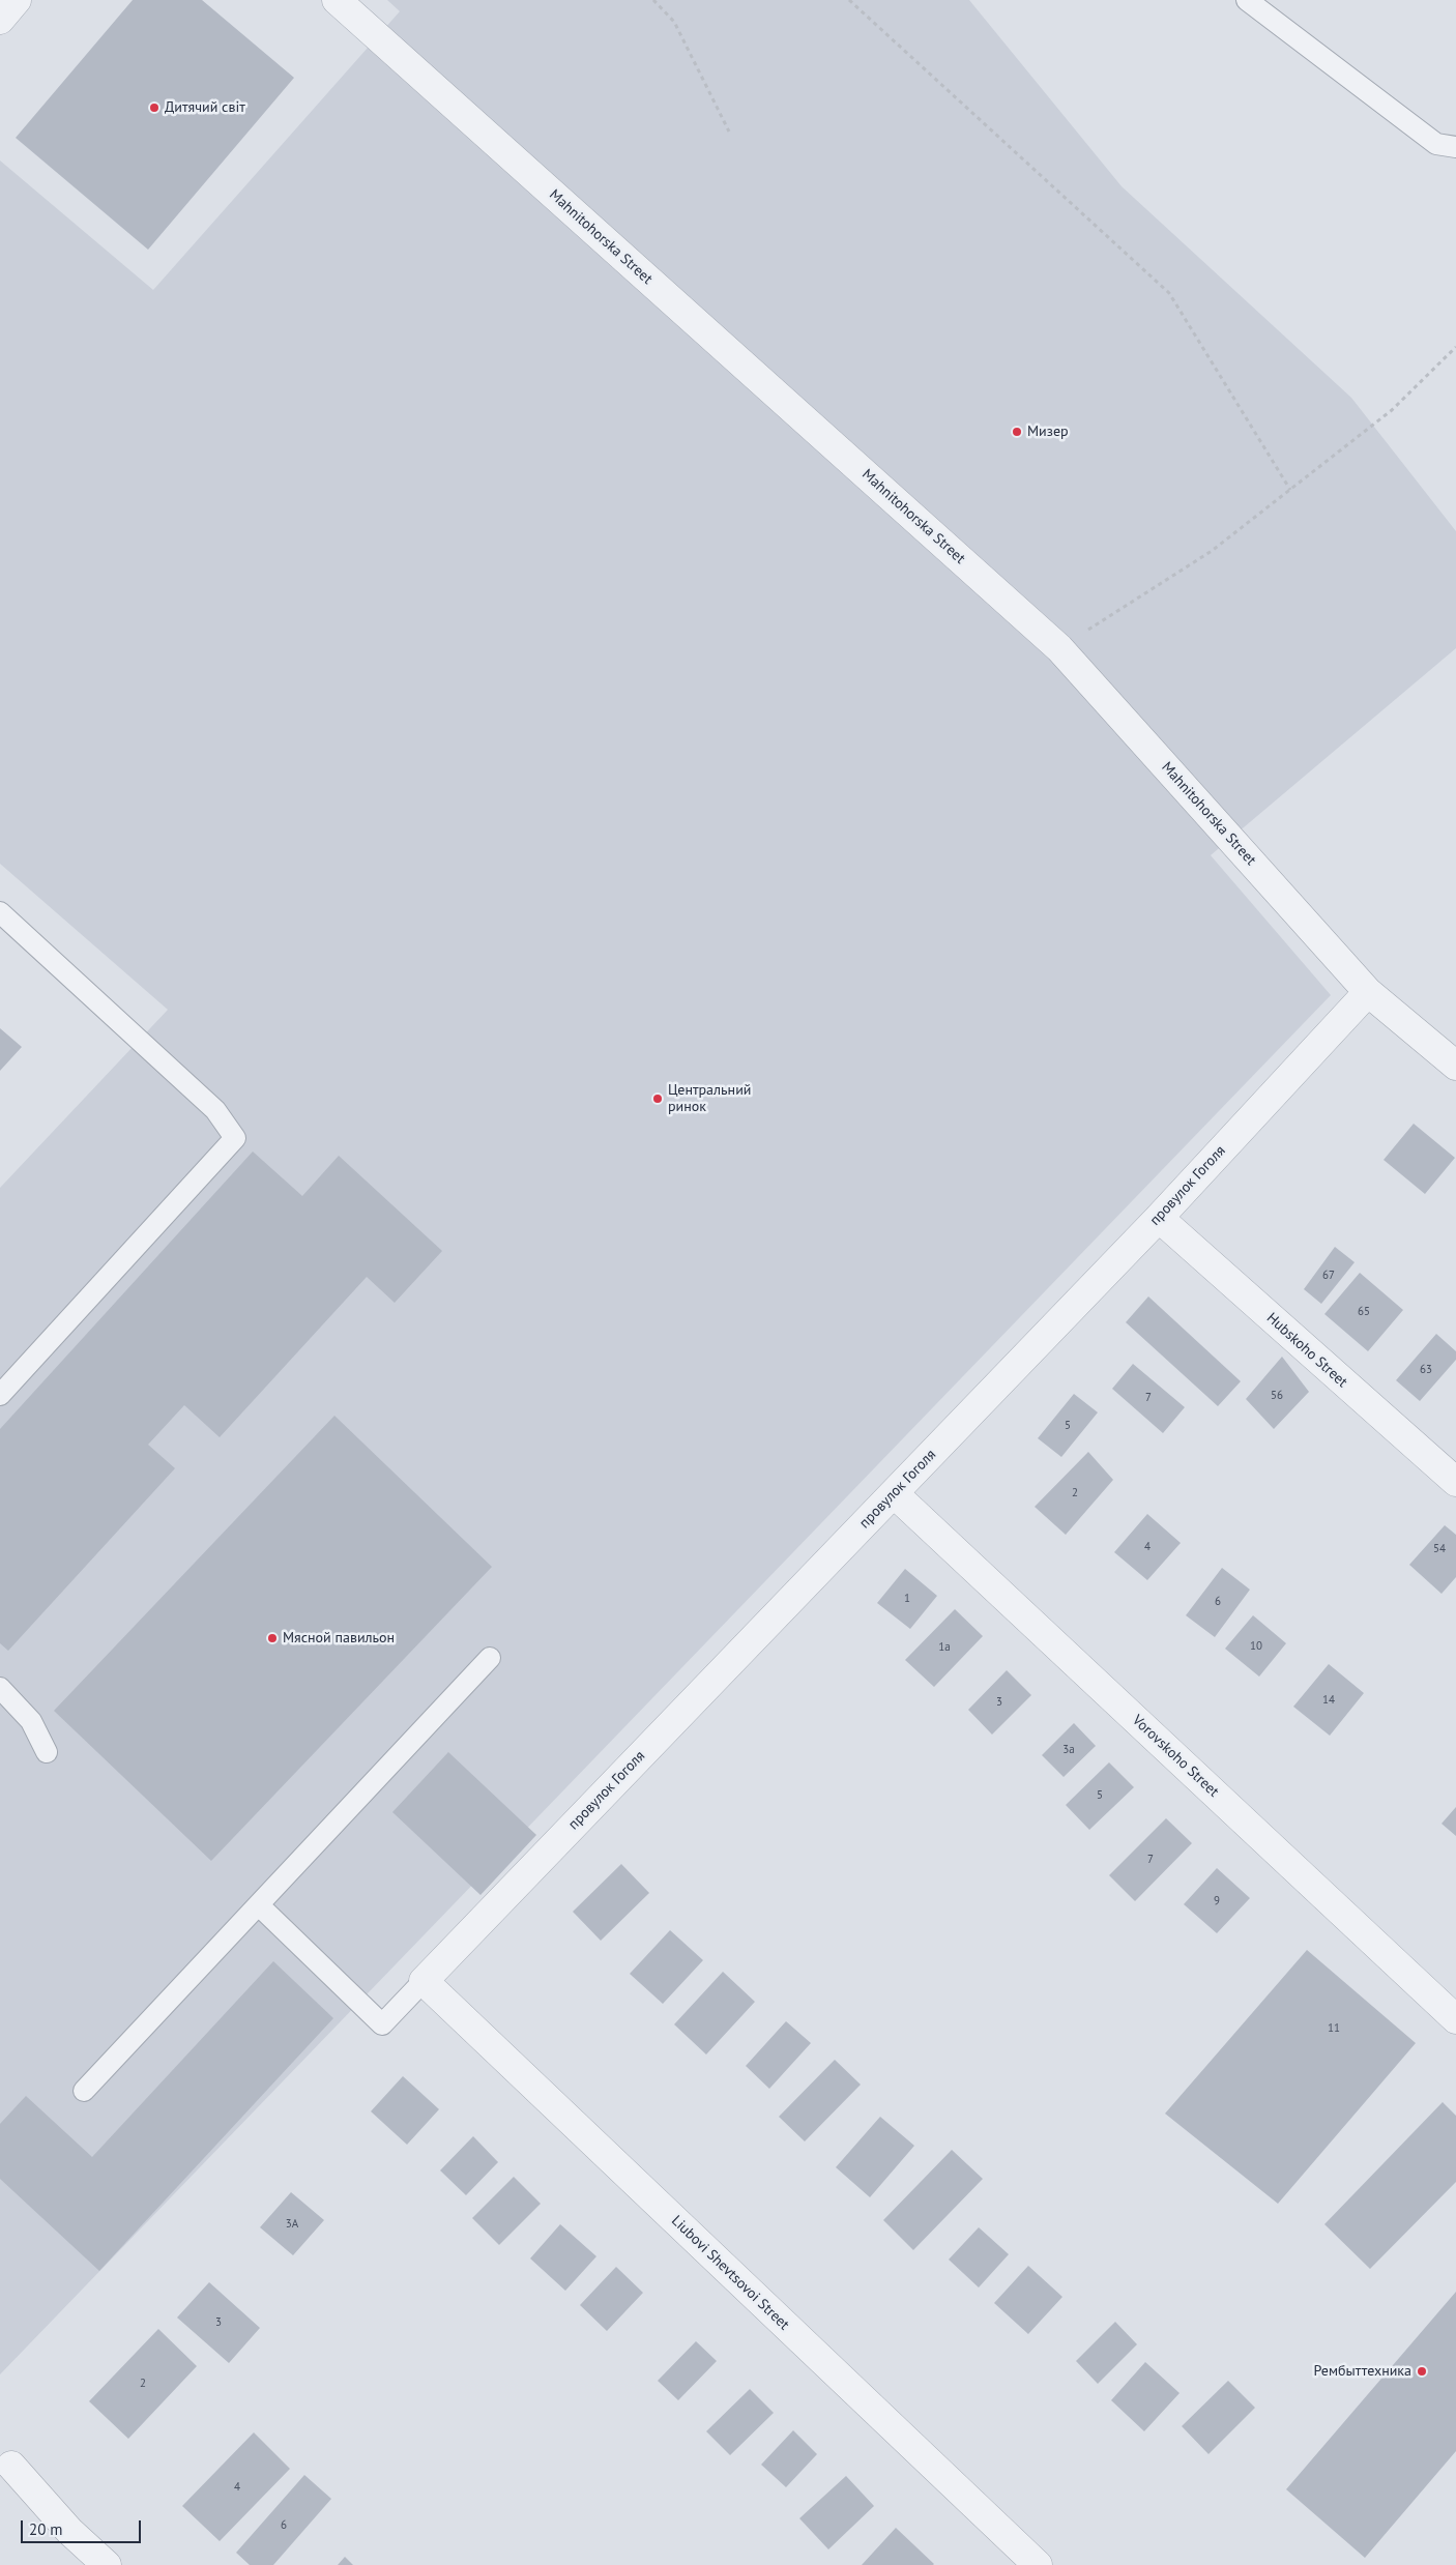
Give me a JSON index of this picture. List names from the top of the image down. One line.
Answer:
{"streets":{"street":["Mahnitohorska Street","провулок Гоголя","Hubskoho Street","Vorovskoho Street","Liubovi Shevtsovoi Street"]},"crossings":[["Mahnitohorska Street","провулок Гоголя"],["провулок Гоголя","Hubskoho Street"],["провулок Гоголя","Vorovskoho Street"],["провулок Гоголя","Liubovi Shevtsovoi Street"]],"places":["Дитячий світ","Мизер","Центральний ринок","Мясной павильон","Рембыттехника"],"house_numbers":["67","65","63","56","7","5","2","4","54","1","6","10","1а","14","3","3а","5","7","9","11","3А","3","2","4","6"],"scale_bar":"20 m"}
